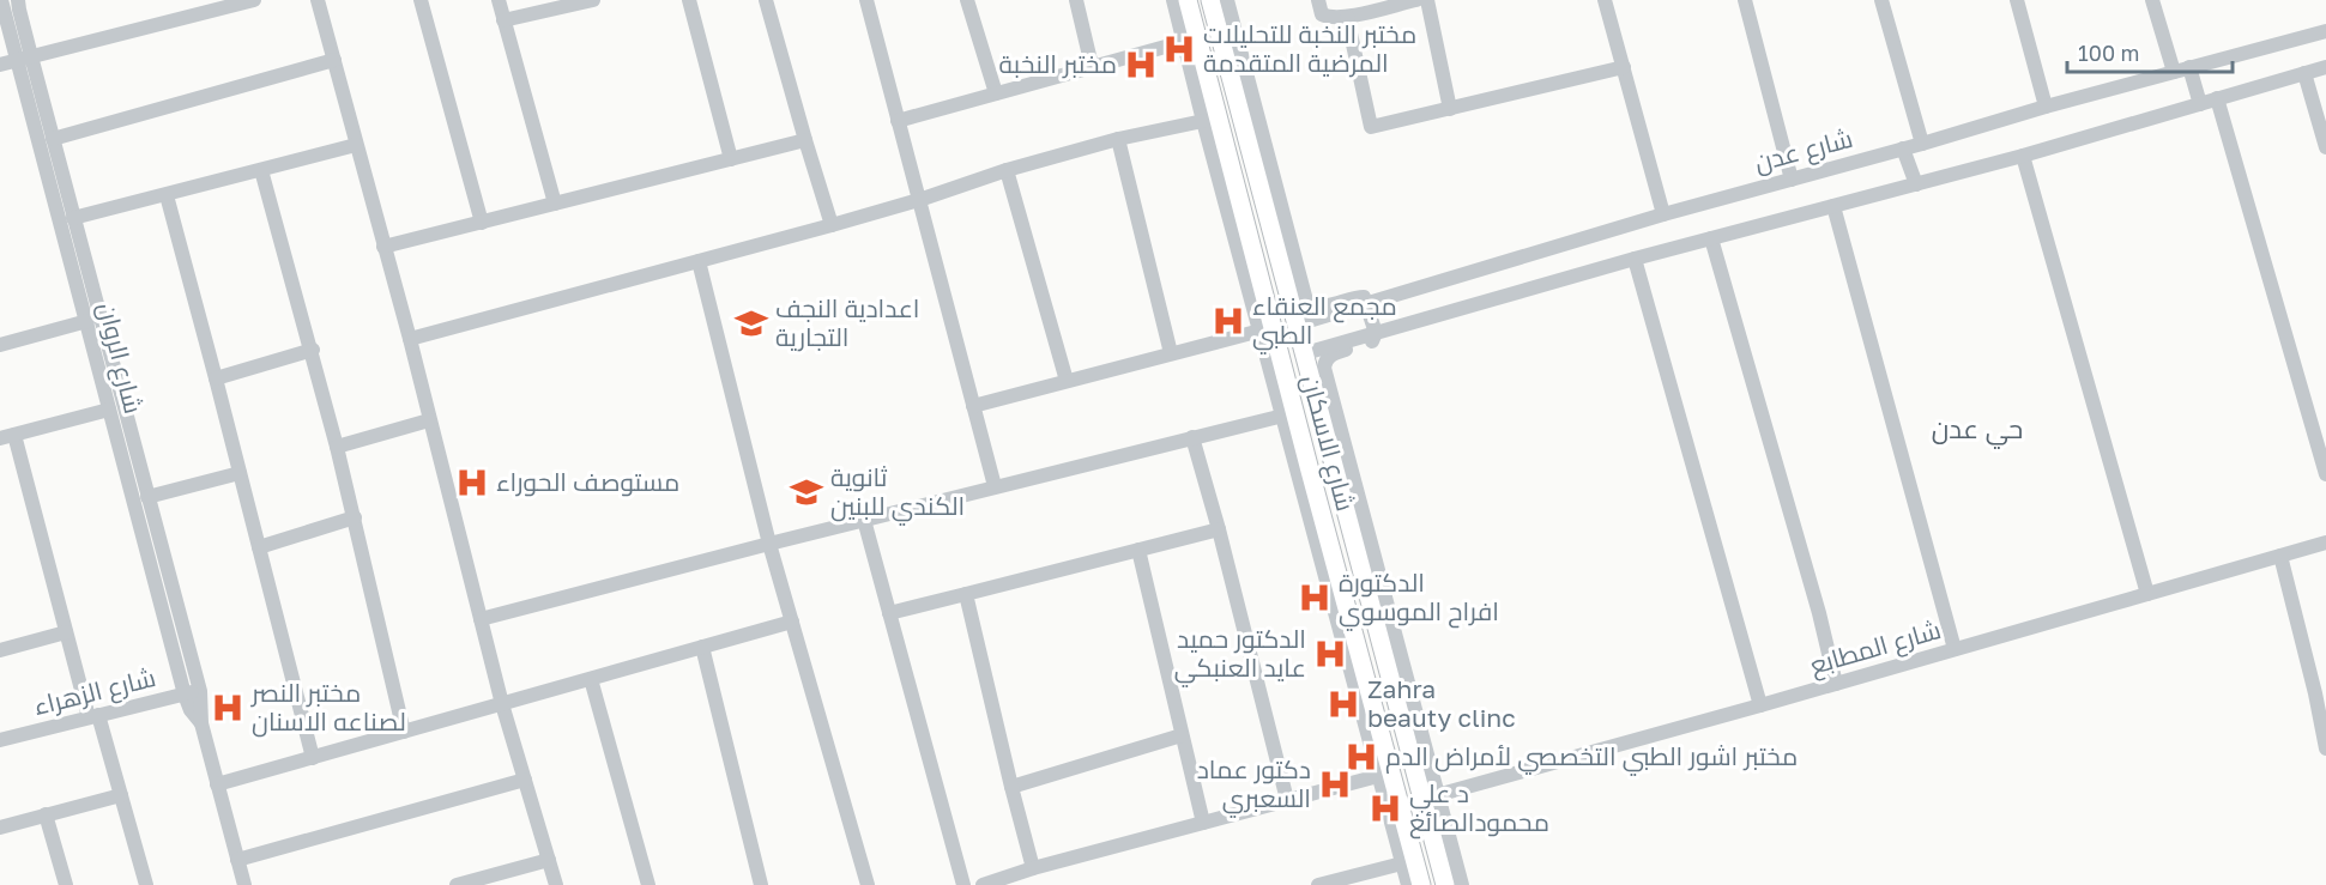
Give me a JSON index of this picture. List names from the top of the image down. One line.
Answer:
{"streets":{"main road":["شارع الاسكان"],"street":["شارع عدن","شارع الروان","شارع المطابع","شارع الزهراء"]},"crossings":[["شارع عدن","شارع الاسكان"],["شارع الروان","شارع الزهراء"]],"districts":["حي عدن"],"places":{"hospital":["مختبر النخبة للتحليلات المرضية المتقدمة","مختبر النخبة","مجمع العنقاء الطبي","مستوصف الحوراء","الدكتورة افراح الموسوي","الدكتور حميد عايد العنبكي","Zahra beauty clinc","مختبر النصر لصناعه الاسنان","مختبر اشور الطبي التخصصي لأمراض الدم","دكتور عماد السعبري","د علي محمودالصائغ"],"school or university":["اعدادية النجف التجارية","ثانوية الكندي للبنين"]},"scale_bar":"100 m"}
